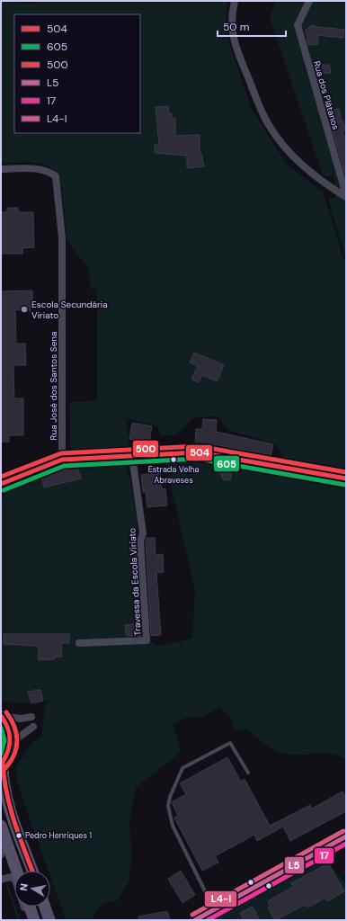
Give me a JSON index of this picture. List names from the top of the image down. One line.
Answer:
{"streets":{"street":["Rua dos Plátanos","Rua José dos Santos Sena","Travessa da Escola Viriato"]},"places":["Escola Secundária Viriato","Estrada Velha Abraveses","Pedro Henriques 1"],"lines":["transit line 500","transit line 504","transit line 605","transit line L4-I","transit line L5","transit line 17"],"legend":["504","605","500","L5","17","L4-I"],"scale_bar":"50 m","north":"left"}
